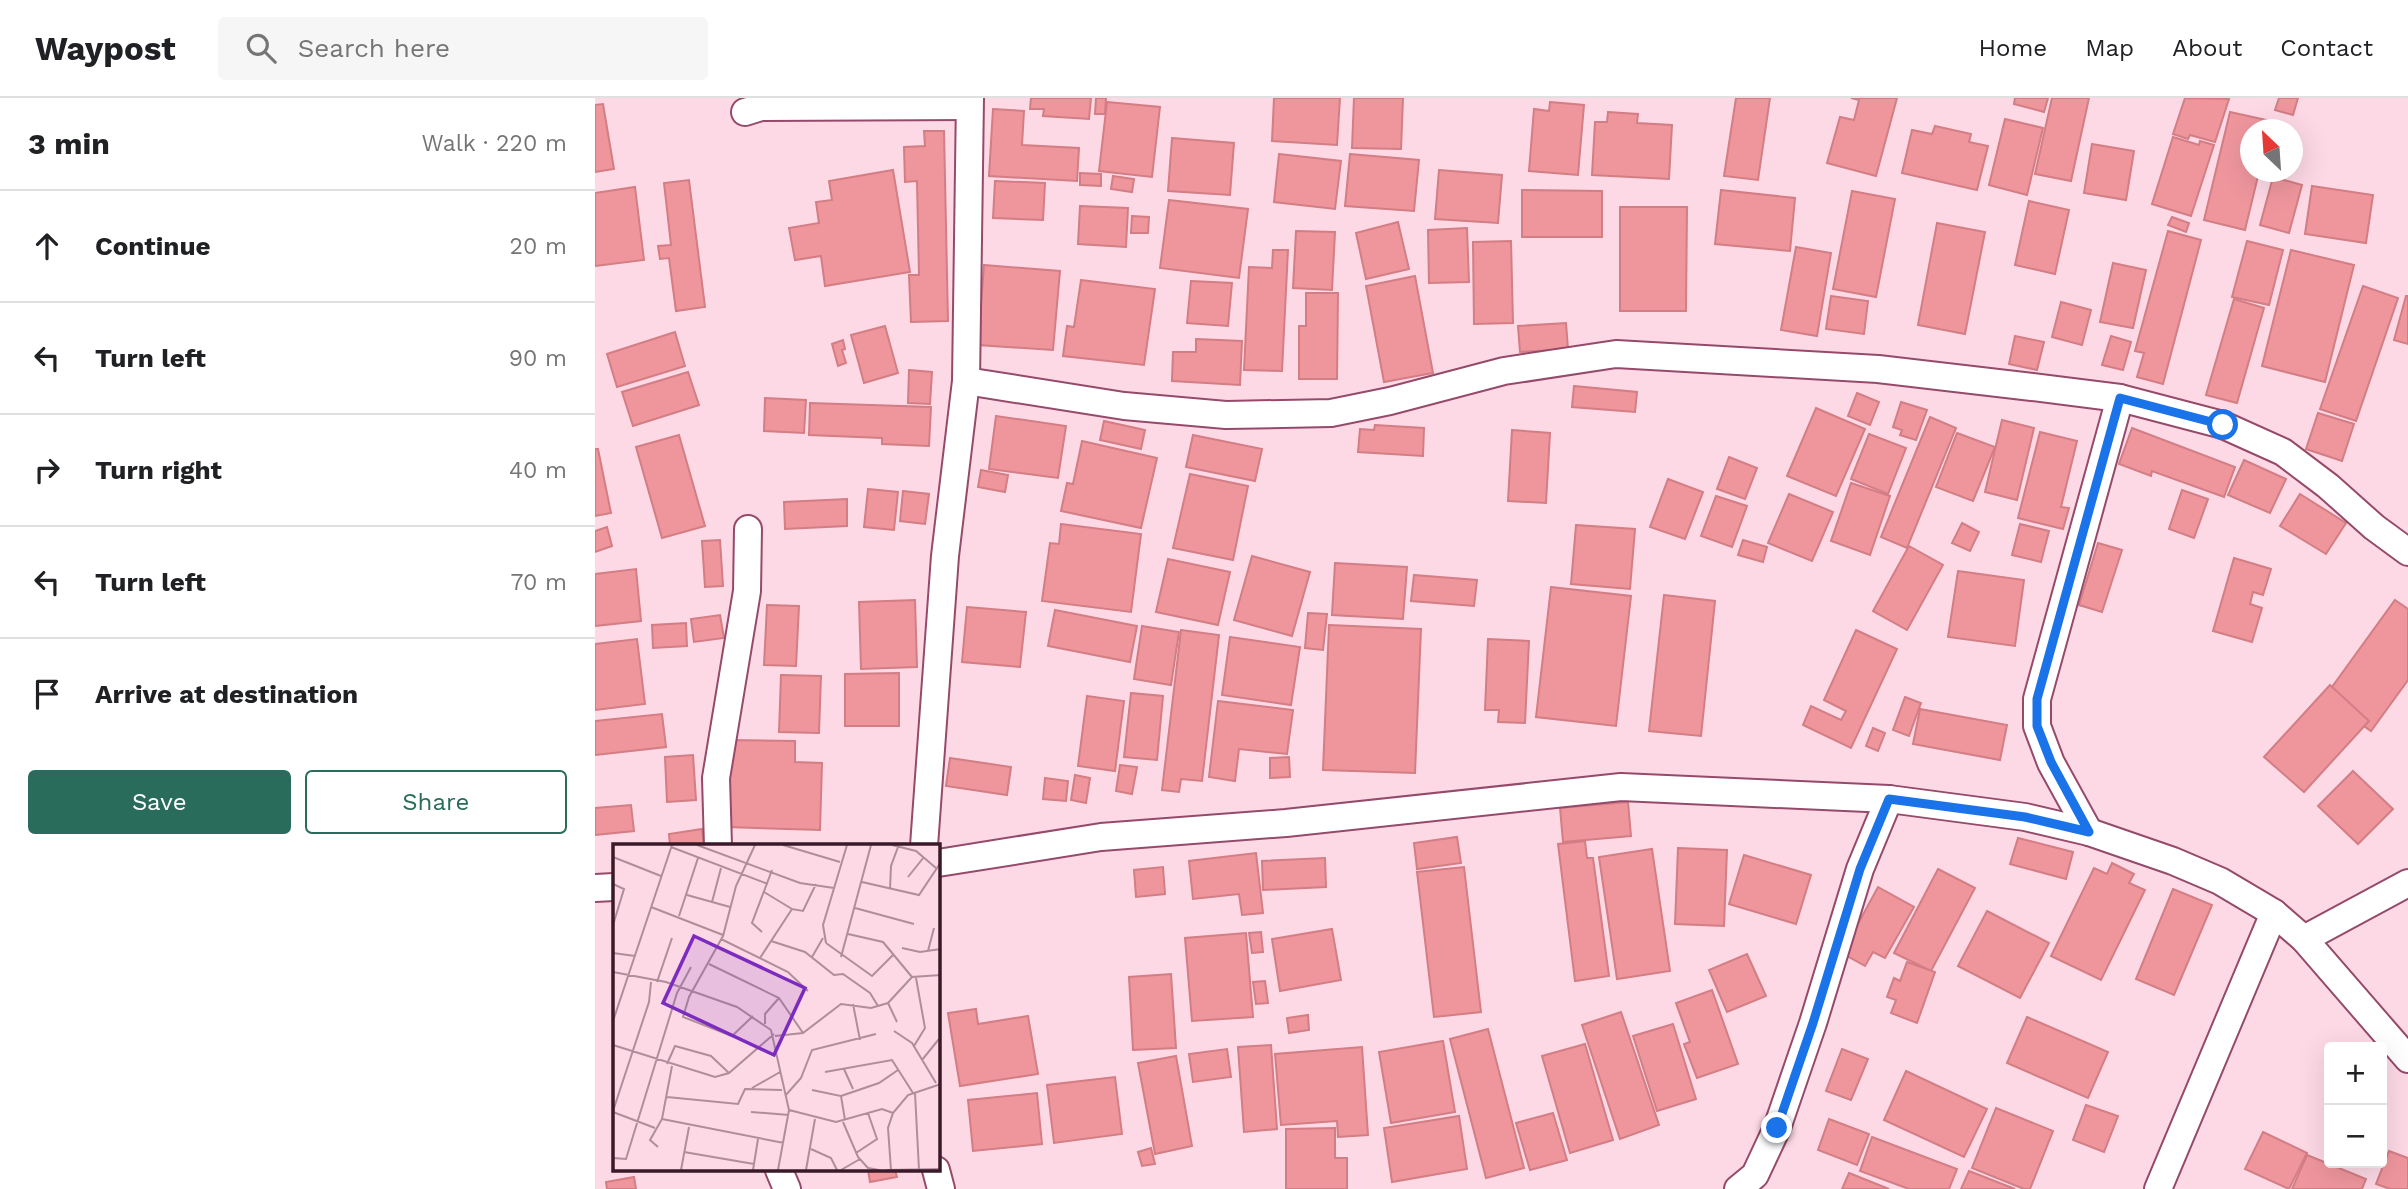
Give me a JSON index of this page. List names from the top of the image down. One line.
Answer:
{"north":"top left","page":{"header":"Waypost","search":"Search here","nav":["Home","Map","About","Contact"],"heading":["3 min","Walk · 220 m"],"list":[["Continue","20 m"],["Turn left","90 m"],["Turn right","40 m"],["Turn left","70 m"],"Arrive at destination"],"buttons":["Save","Share"],"map_buttons":["+","−"]}}
